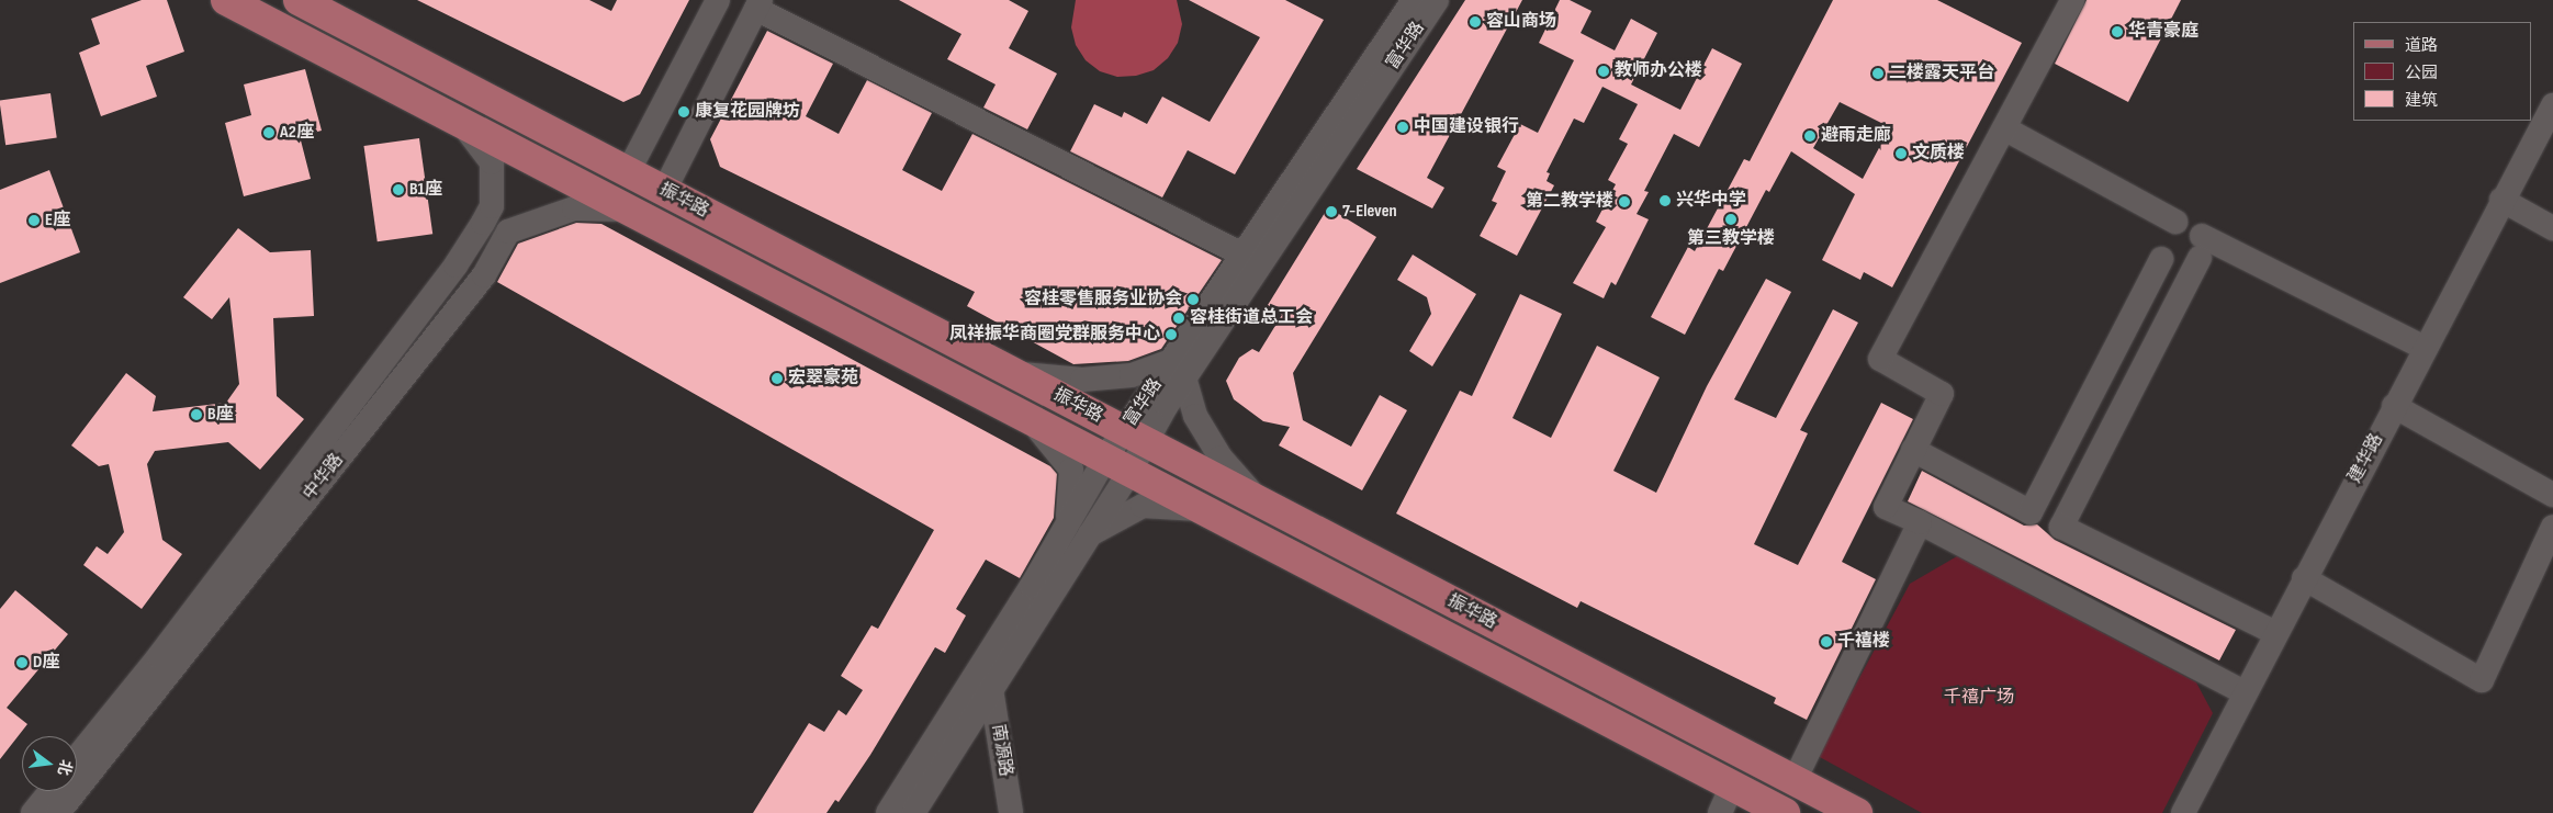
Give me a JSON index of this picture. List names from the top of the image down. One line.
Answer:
{"streets":{"main road":["振华路"],"street":["富华路","建华路","中华路","南源路"]},"crossings":[["富华路","振华路"],["富华路","南源路"],["振华路","中华路"]],"parks":["千禧广场"],"places":["容山商场","华青豪庭","教师办公楼","二楼露天平台","康复花园牌坊","中国建设银行","A2座","避雨走廊","文质楼","B1座","兴华中学","第二教学楼","7-Eleven","第三教学楼","E座","容桂零售服务业协会","容桂街道总工会","凤祥振华商圈党群服务中心","宏翠豪苑","B座","千禧楼","D座"],"legend":["道路","公园","建筑"],"north":"right"}
